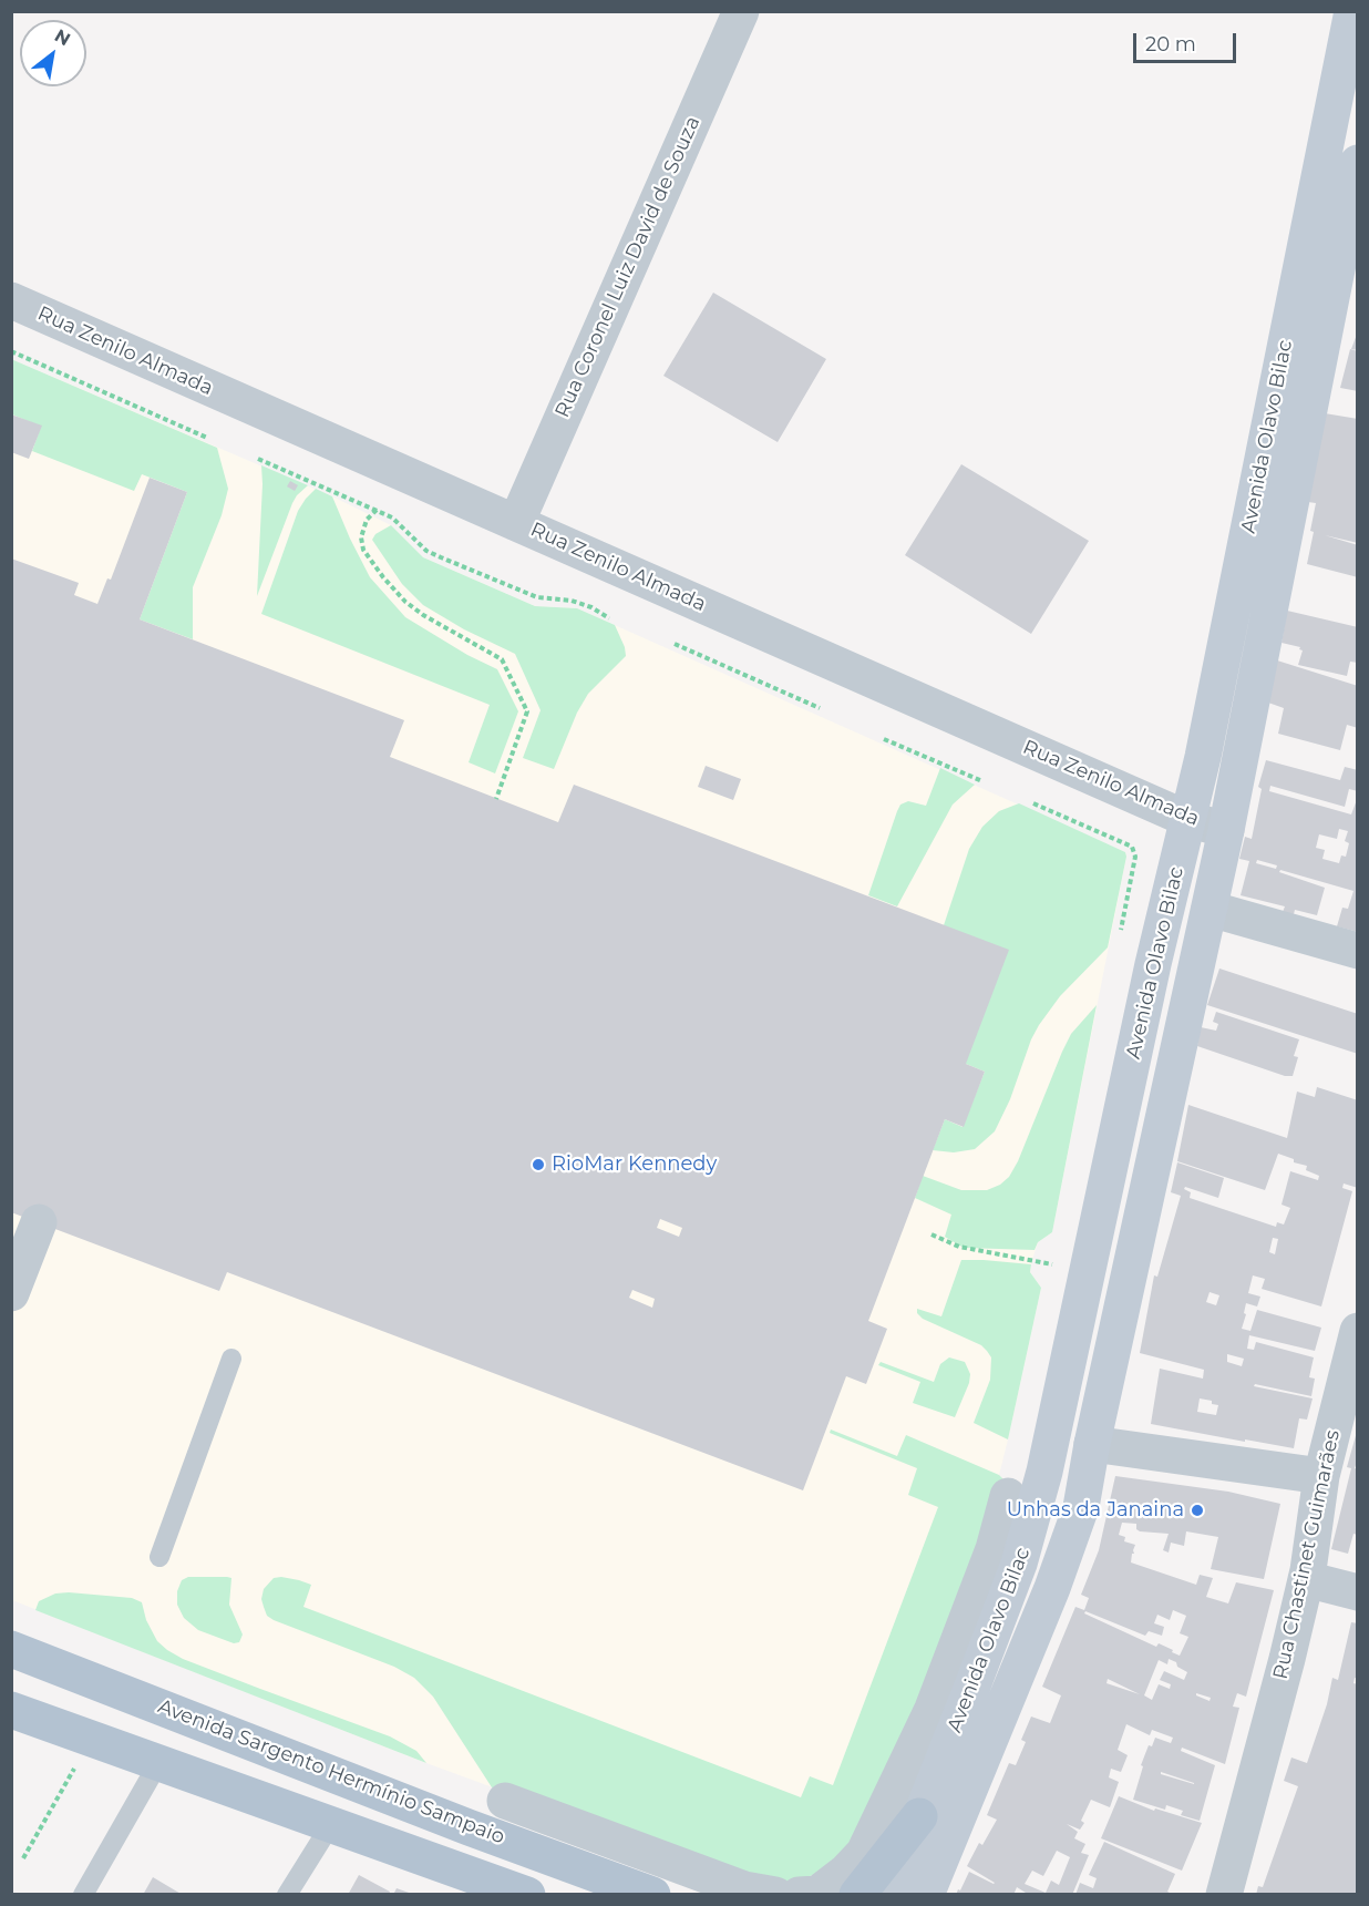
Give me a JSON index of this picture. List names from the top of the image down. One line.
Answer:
{"streets":{"main road":["Avenida Sargento Hermínio Sampaio"],"street":["Rua Coronel Luiz David de Souza","Rua Zenilo Almada","Avenida Olavo Bilac","Rua Chastinet Guimarães"]},"crossings":[["Rua Coronel Luiz David de Souza","Rua Zenilo Almada"],["Rua Zenilo Almada","Avenida Olavo Bilac"]],"places":["RioMar Kennedy","Unhas da Janaina"],"scale_bar":"20 m","north":"top right"}
